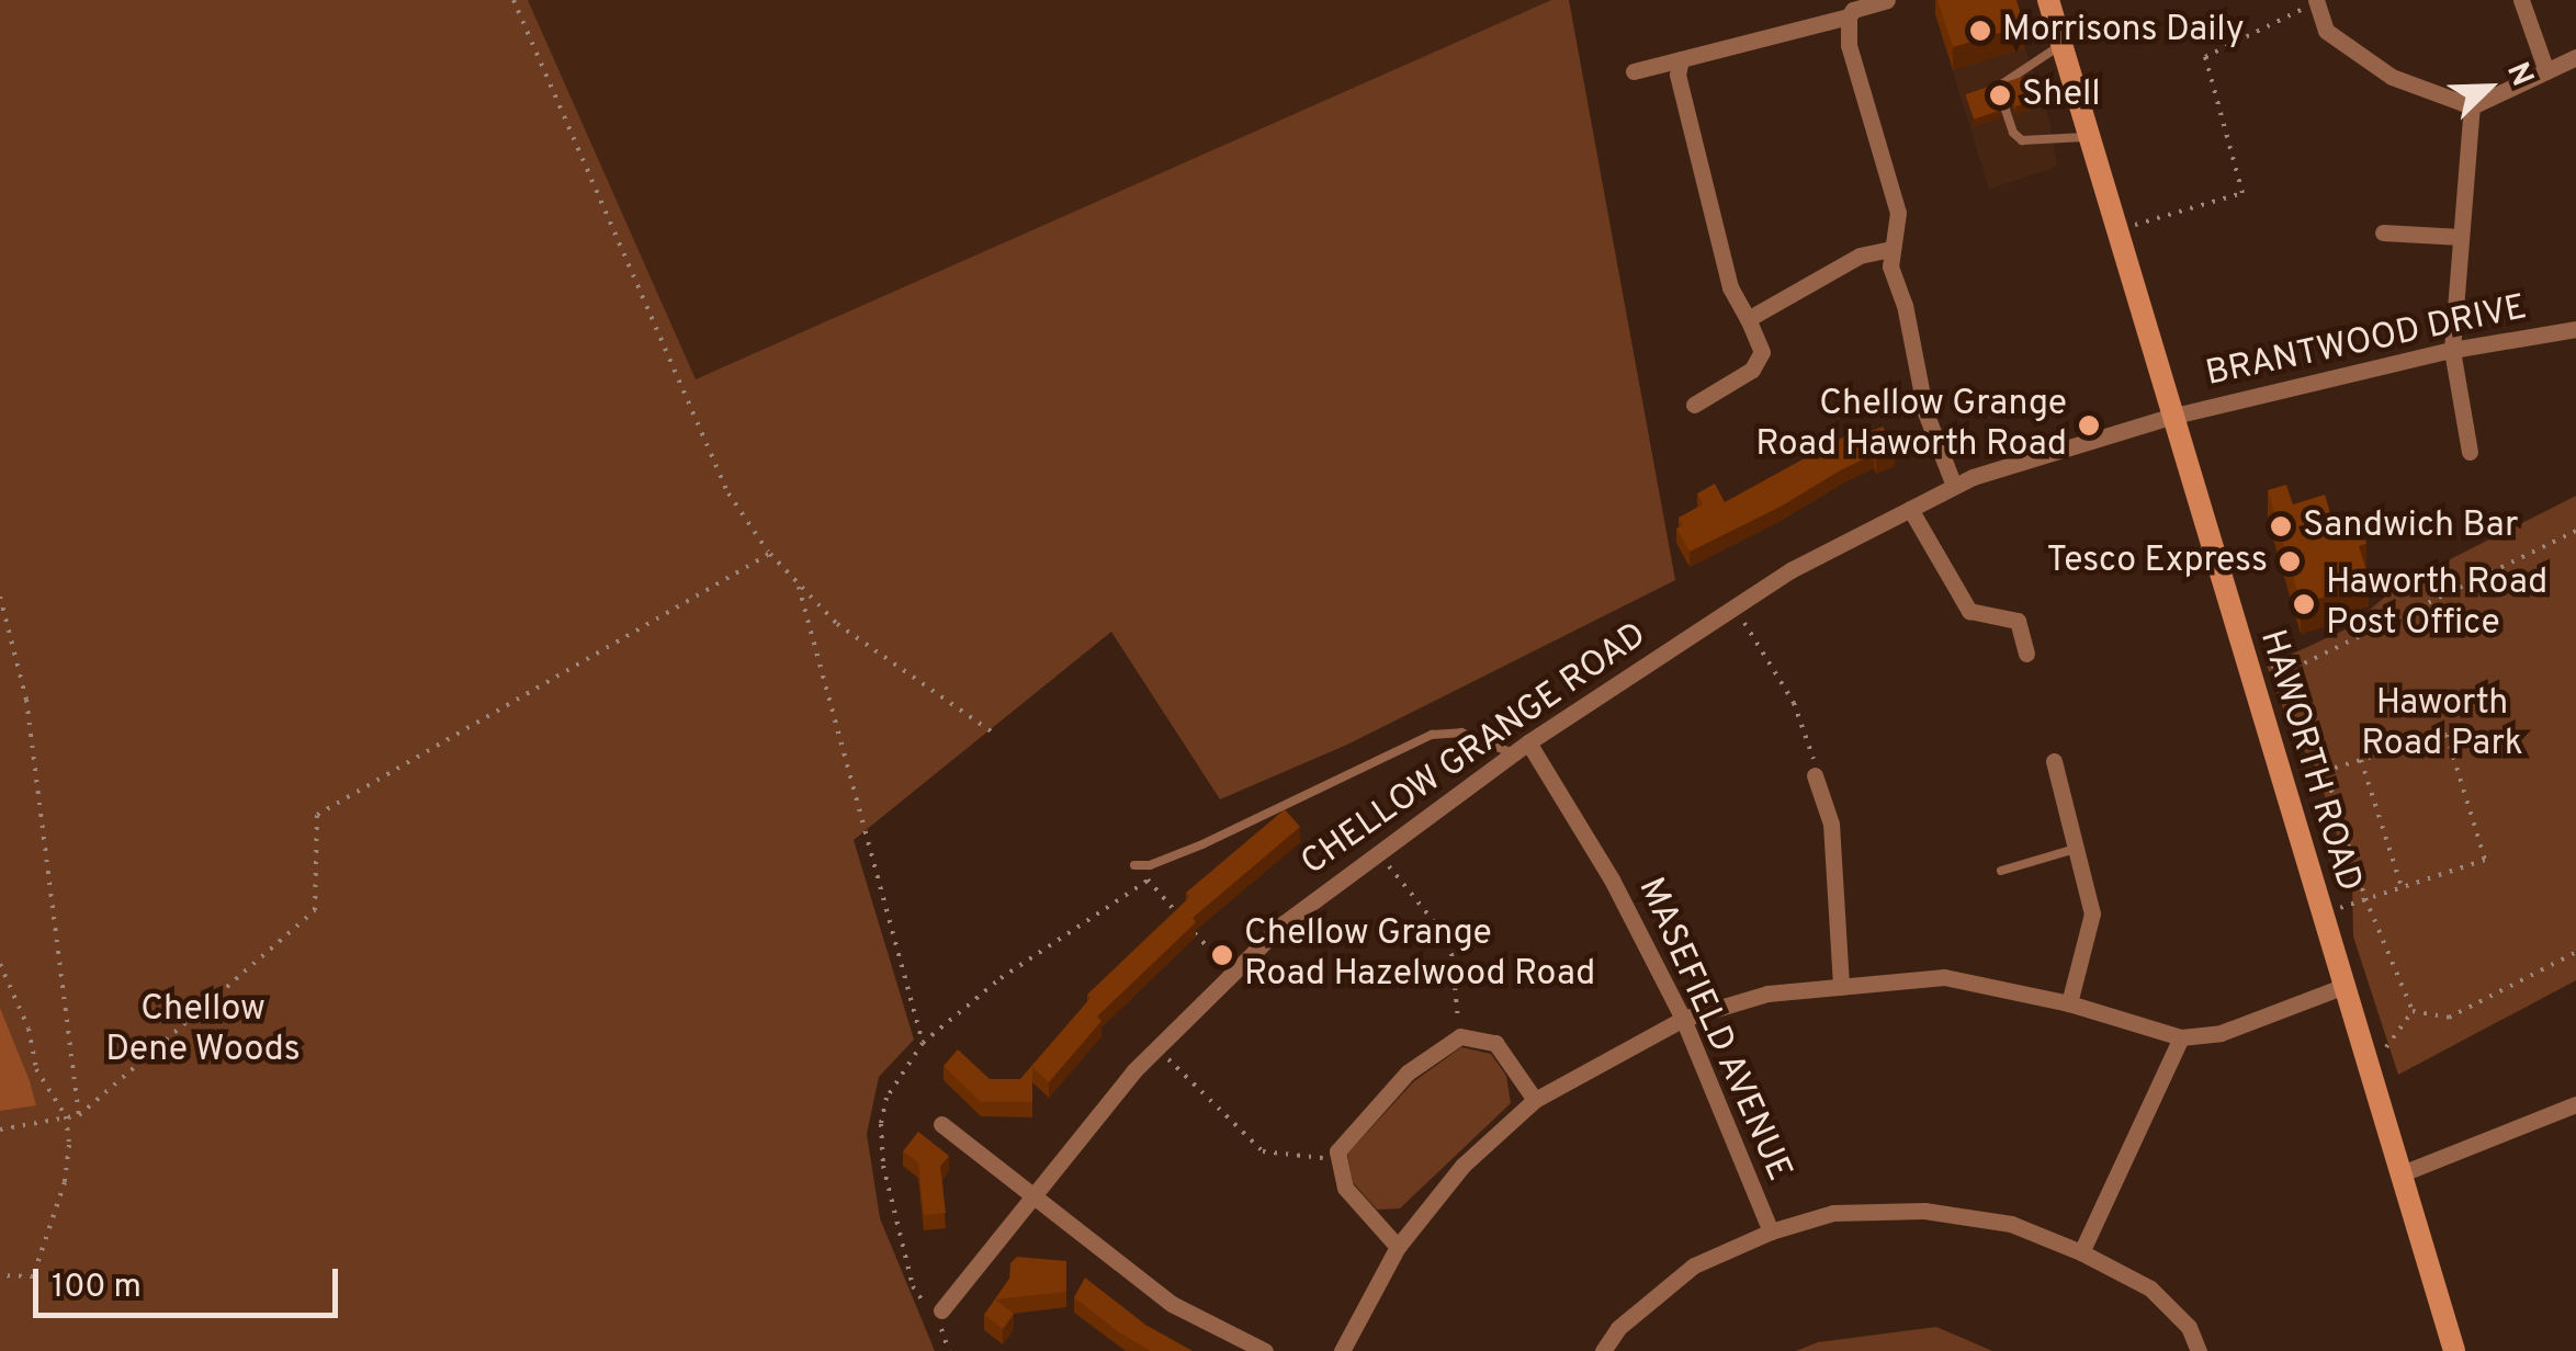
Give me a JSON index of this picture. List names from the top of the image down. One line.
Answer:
{"streets":{"main road":["HAWORTH ROAD"],"street":["BRANTWOOD DRIVE","CHELLOW GRANGE ROAD","MASEFIELD AVENUE"]},"crossings":[["BRANTWOOD DRIVE","CHELLOW GRANGE ROAD"],["BRANTWOOD DRIVE","HAWORTH ROAD"],["CHELLOW GRANGE ROAD","HAWORTH ROAD"],["CHELLOW GRANGE ROAD","MASEFIELD AVENUE"]],"parks":["Haworth Road Park","Chellow Dene Woods"],"places":["Morrisons Daily","Shell","Chellow Grange Road Haworth Road","Sandwich Bar","Tesco Express","Haworth Road Post Office","Chellow Grange Road Hazelwood Road"],"scale_bar":"100 m","north":"top right"}
